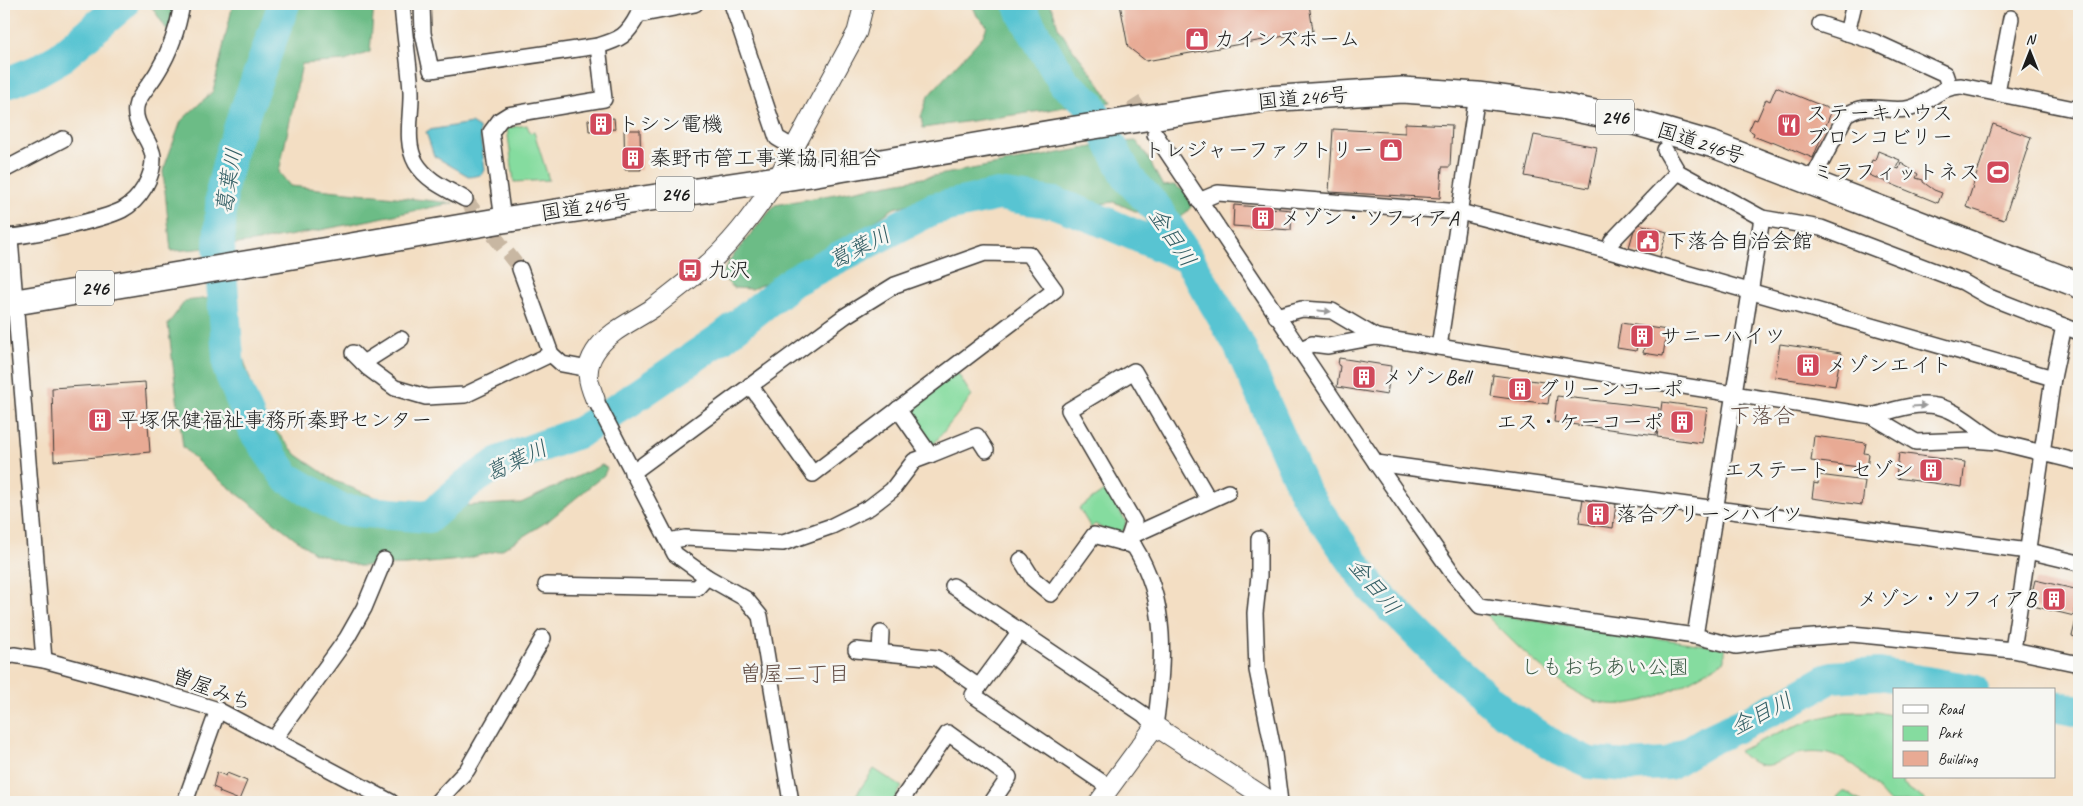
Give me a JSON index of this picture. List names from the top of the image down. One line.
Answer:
{"streets":{"highway":["国道246号","246"],"street":["曽屋みち"]},"districts":["下落合","曽屋二丁目"],"water":["葛葉川","金目川"],"parks":["しもおちあい公園"],"places":{"shop":["カインズホーム","トレジャーファクトリー"],"building":["トシン電機","秦野市管工事業協同組合","メゾン・ソフィアA","サニーハイツ","メゾンエイト","メゾンBell","グリーンコーポ","平塚保健福祉事務所秦野センター","エス・ケーコーポ","エステート・セゾン","落合グリーンハイツ","メゾン・ソフィアB"],"restaurant":["ステーキハウス ブロンコビリー"],"sports":["ミラフィットネス"],"public building":["下落合自治会館"],"bus stop":["九沢"]},"legend":["Road","Park","Building"],"north":"top"}
